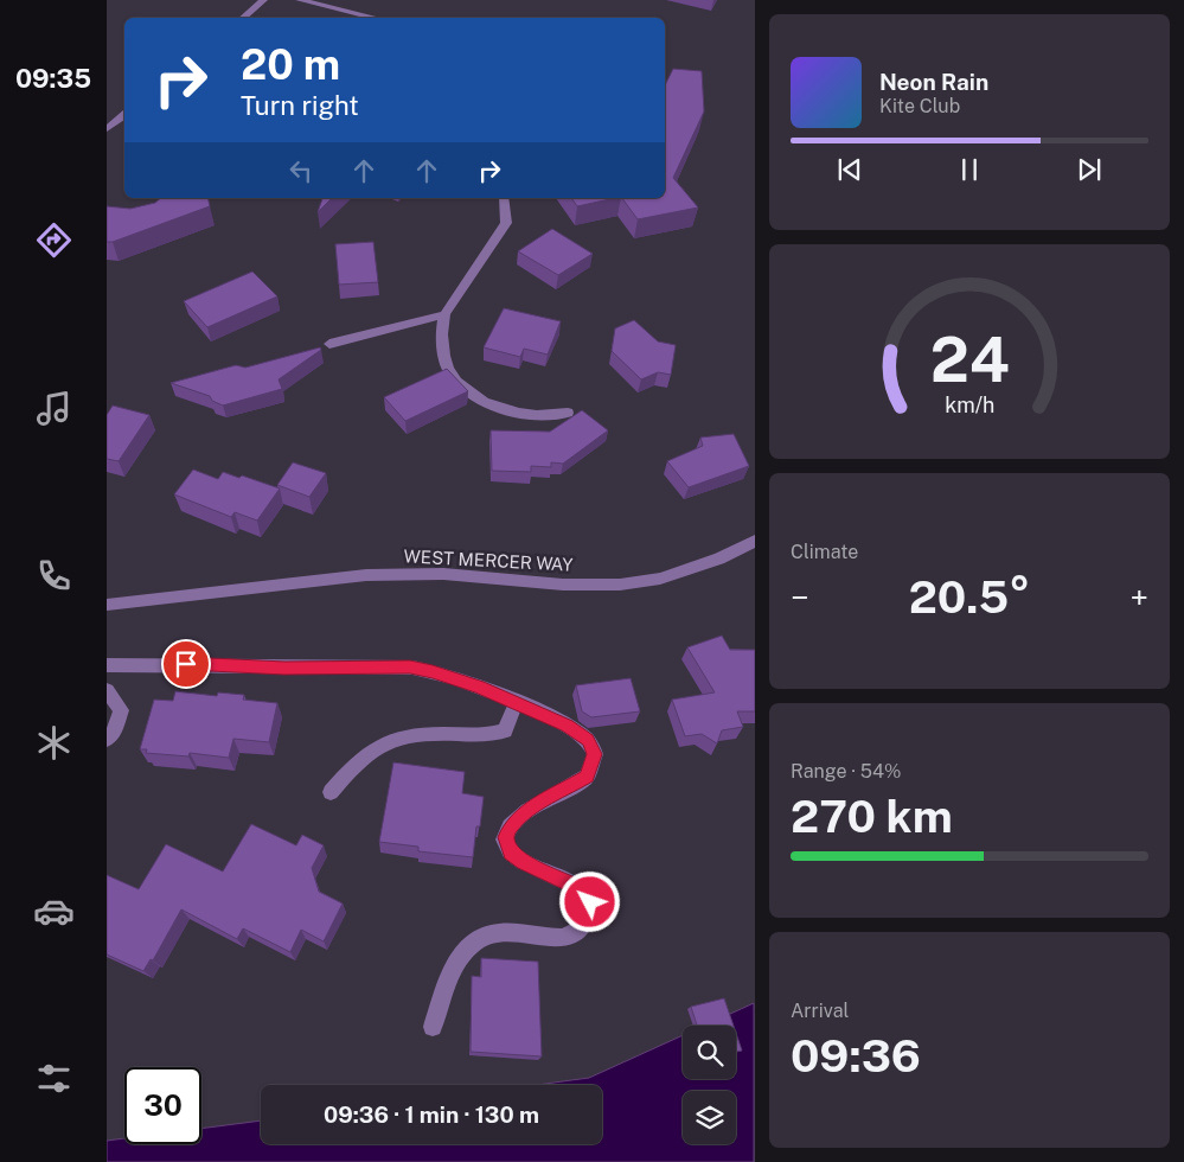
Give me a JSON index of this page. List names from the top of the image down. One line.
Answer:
{"streets":{"street":["WEST MERCER WAY"]},"page":{"tabs":"09:35","turn":["20 m","Turn right"],"song":["Neon Rain","Kite Club"],"tile":["Climate",["Range · 54%","270 km"],["Arrival","09:36"]],"heat":["−","20.5°","+"],"limit":"30","trip":"09:36 · 1 min · 130 m","gauge":["24","km/h"]}}
